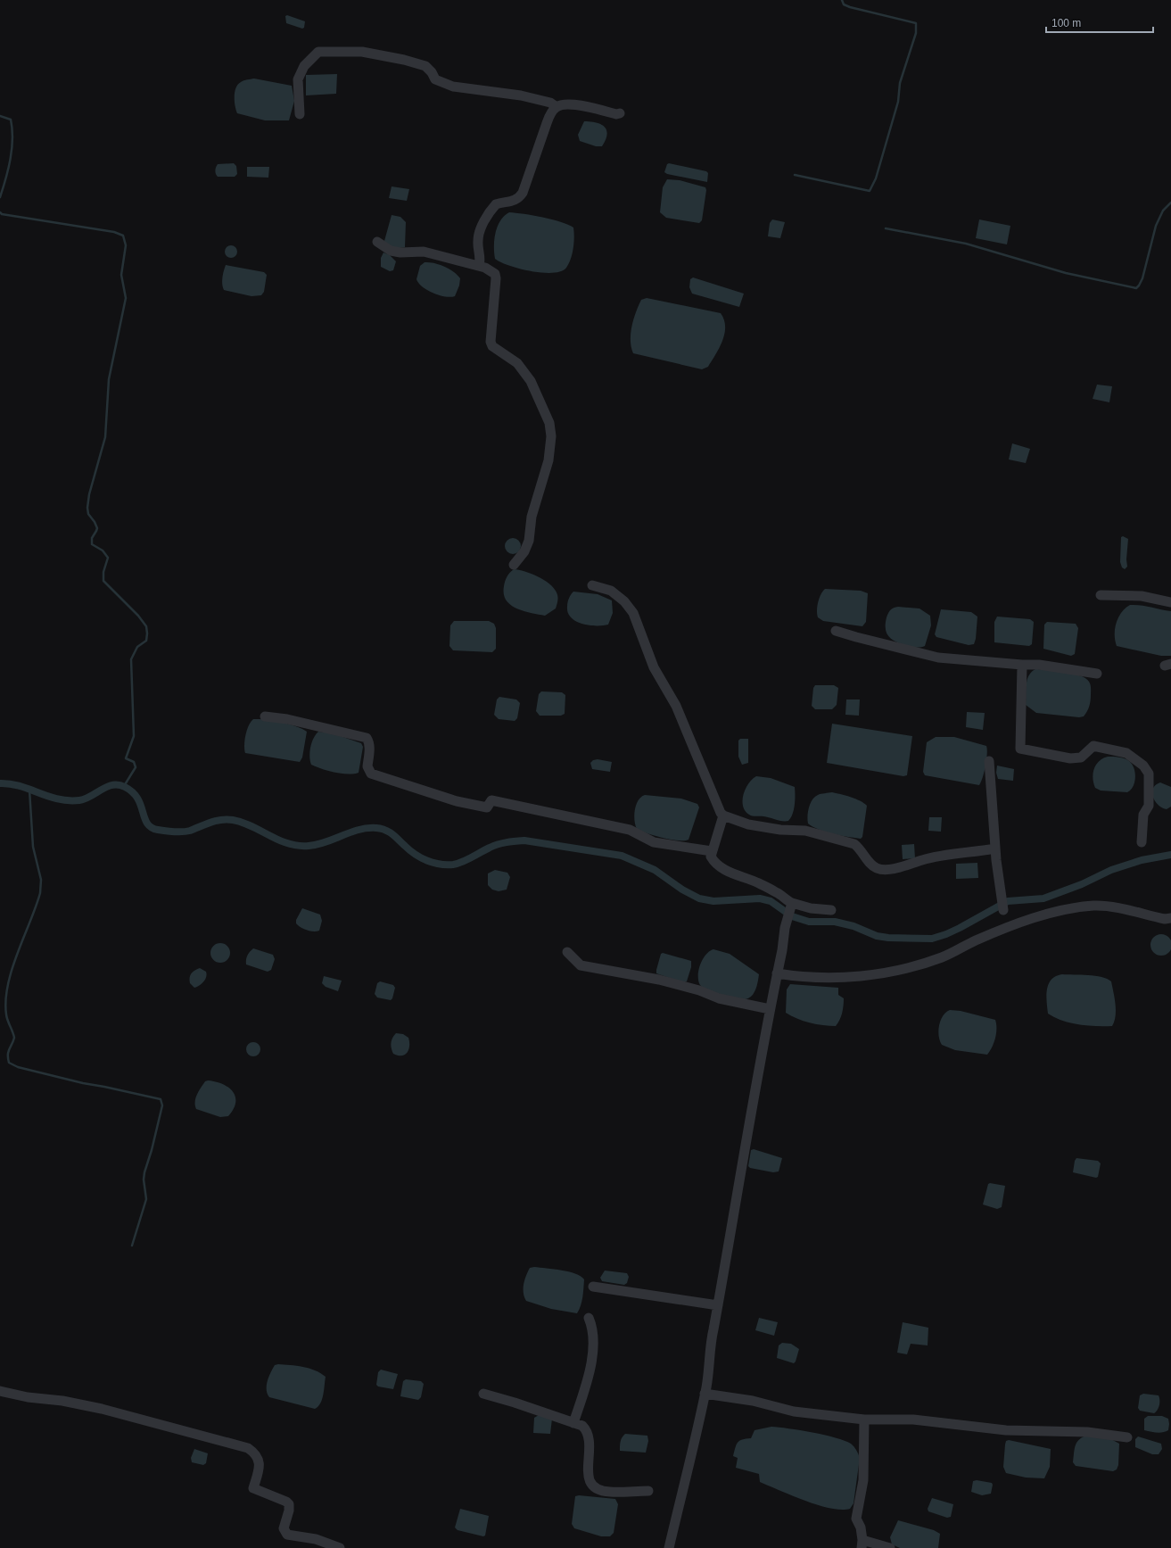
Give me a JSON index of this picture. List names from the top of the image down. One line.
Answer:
{"scale_bar":"100 m"}
